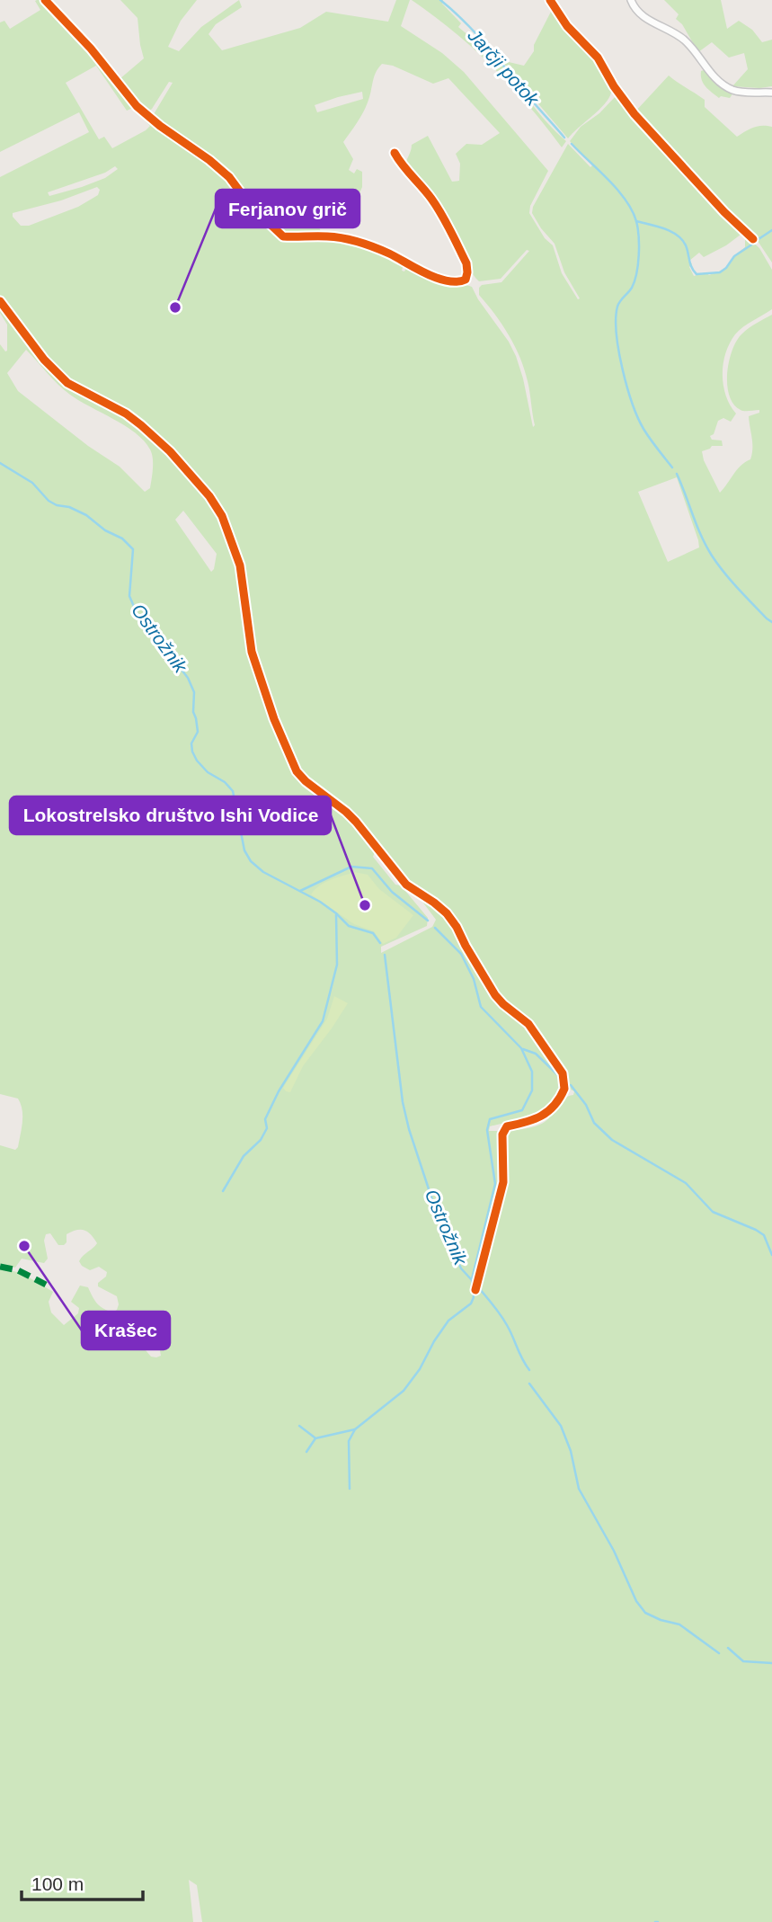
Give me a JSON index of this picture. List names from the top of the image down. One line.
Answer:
{"water":["Jarčji potok","Ostrožnik"],"places":["Ferjanov grič","Lokostrelsko društvo Ishi Vodice","Krašec"],"scale_bar":"100 m"}
